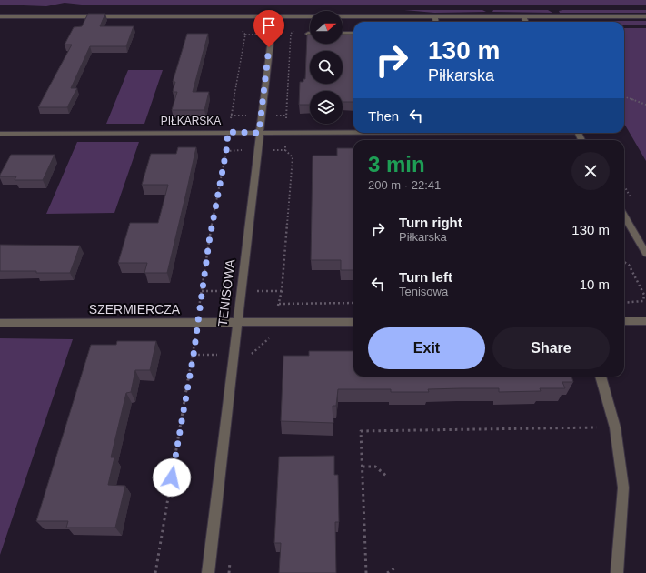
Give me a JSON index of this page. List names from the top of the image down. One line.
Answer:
{"streets":{"street":["PIŁKARSKA","TENISOWA","SZERMIERCZA"]},"crossings":[["PIŁKARSKA","TENISOWA"],["TENISOWA","SZERMIERCZA"]],"north":"right","page":{"turn":["130 m","Piłkarska"],"then":"Then","heading":["3 min","200 m · 22:41"],"list":[{"name":"Turn right","note":"Piłkarska","value":"130 m"},{"name":"Turn left","note":"Tenisowa","value":"10 m"}],"buttons":["Exit","Share"]}}
